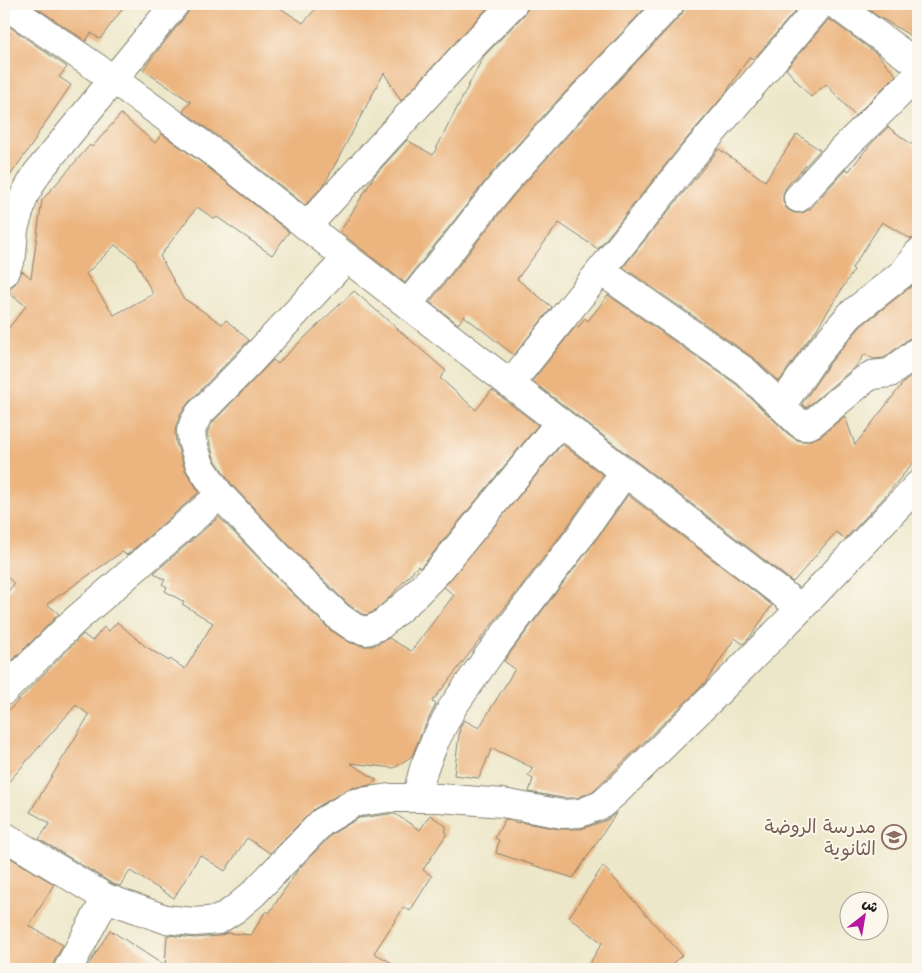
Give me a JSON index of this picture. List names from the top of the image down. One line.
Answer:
{"places":{"school or university":["مدرسة الروضة الثانوية"]},"north":"top right"}
